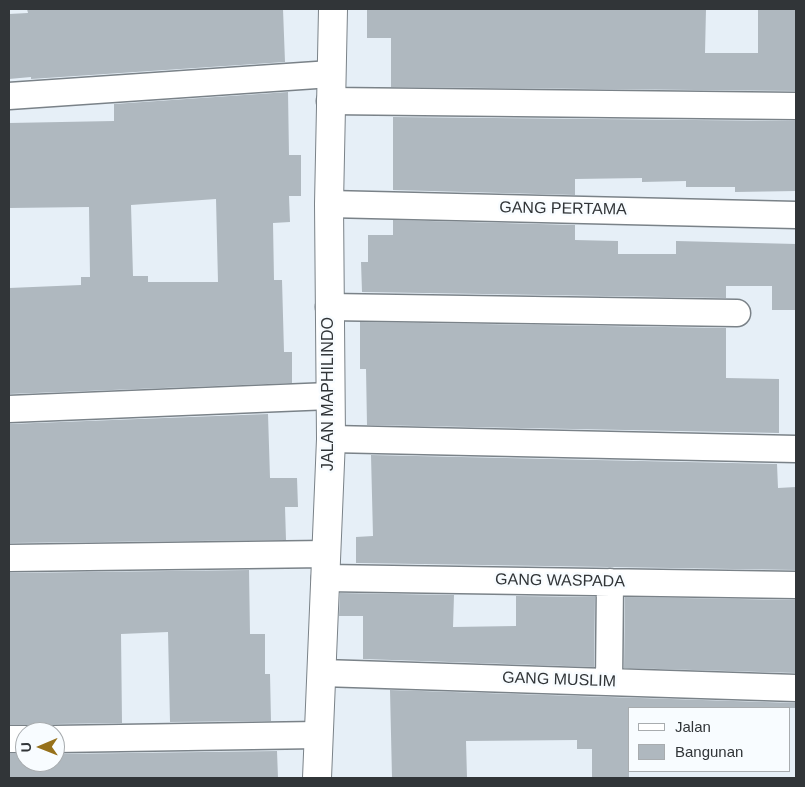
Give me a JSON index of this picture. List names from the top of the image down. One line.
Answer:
{"streets":{"street":["GANG PERTAMA","JALAN MAPHILINDO","GANG WASPADA","GANG MUSLIM"]},"crossings":[["GANG PERTAMA","JALAN MAPHILINDO"],["JALAN MAPHILINDO","GANG WASPADA"],["JALAN MAPHILINDO","GANG MUSLIM"]],"legend":["Jalan","Bangunan"],"north":"left"}
